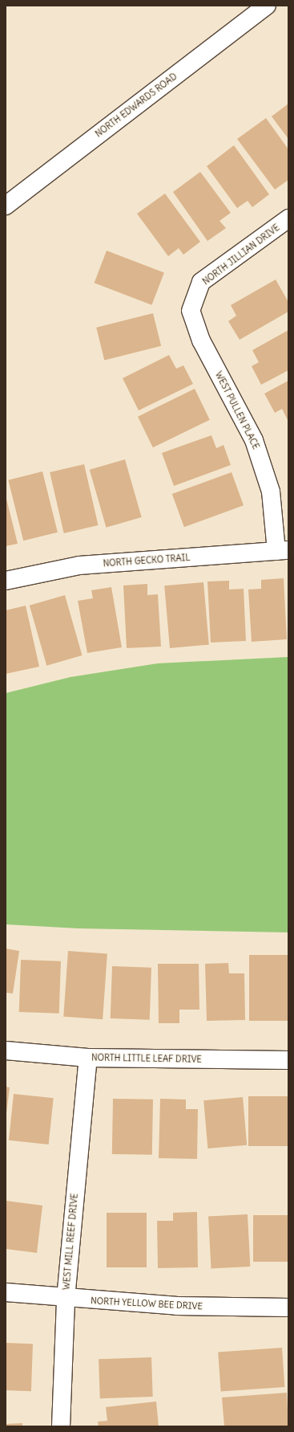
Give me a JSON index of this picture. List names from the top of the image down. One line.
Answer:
{"streets":{"street":["NORTH EDWARDS ROAD","NORTH JILLIAN DRIVE","WEST PULLEN PLACE","NORTH GECKO TRAIL","NORTH LITTLE LEAF DRIVE","WEST MILL REEF DRIVE","NORTH YELLOW BEE DRIVE"]},"crossings":[["NORTH JILLIAN DRIVE","WEST PULLEN PLACE"],["WEST PULLEN PLACE","NORTH GECKO TRAIL"],["NORTH LITTLE LEAF DRIVE","WEST MILL REEF DRIVE"],["WEST MILL REEF DRIVE","NORTH YELLOW BEE DRIVE"]]}
